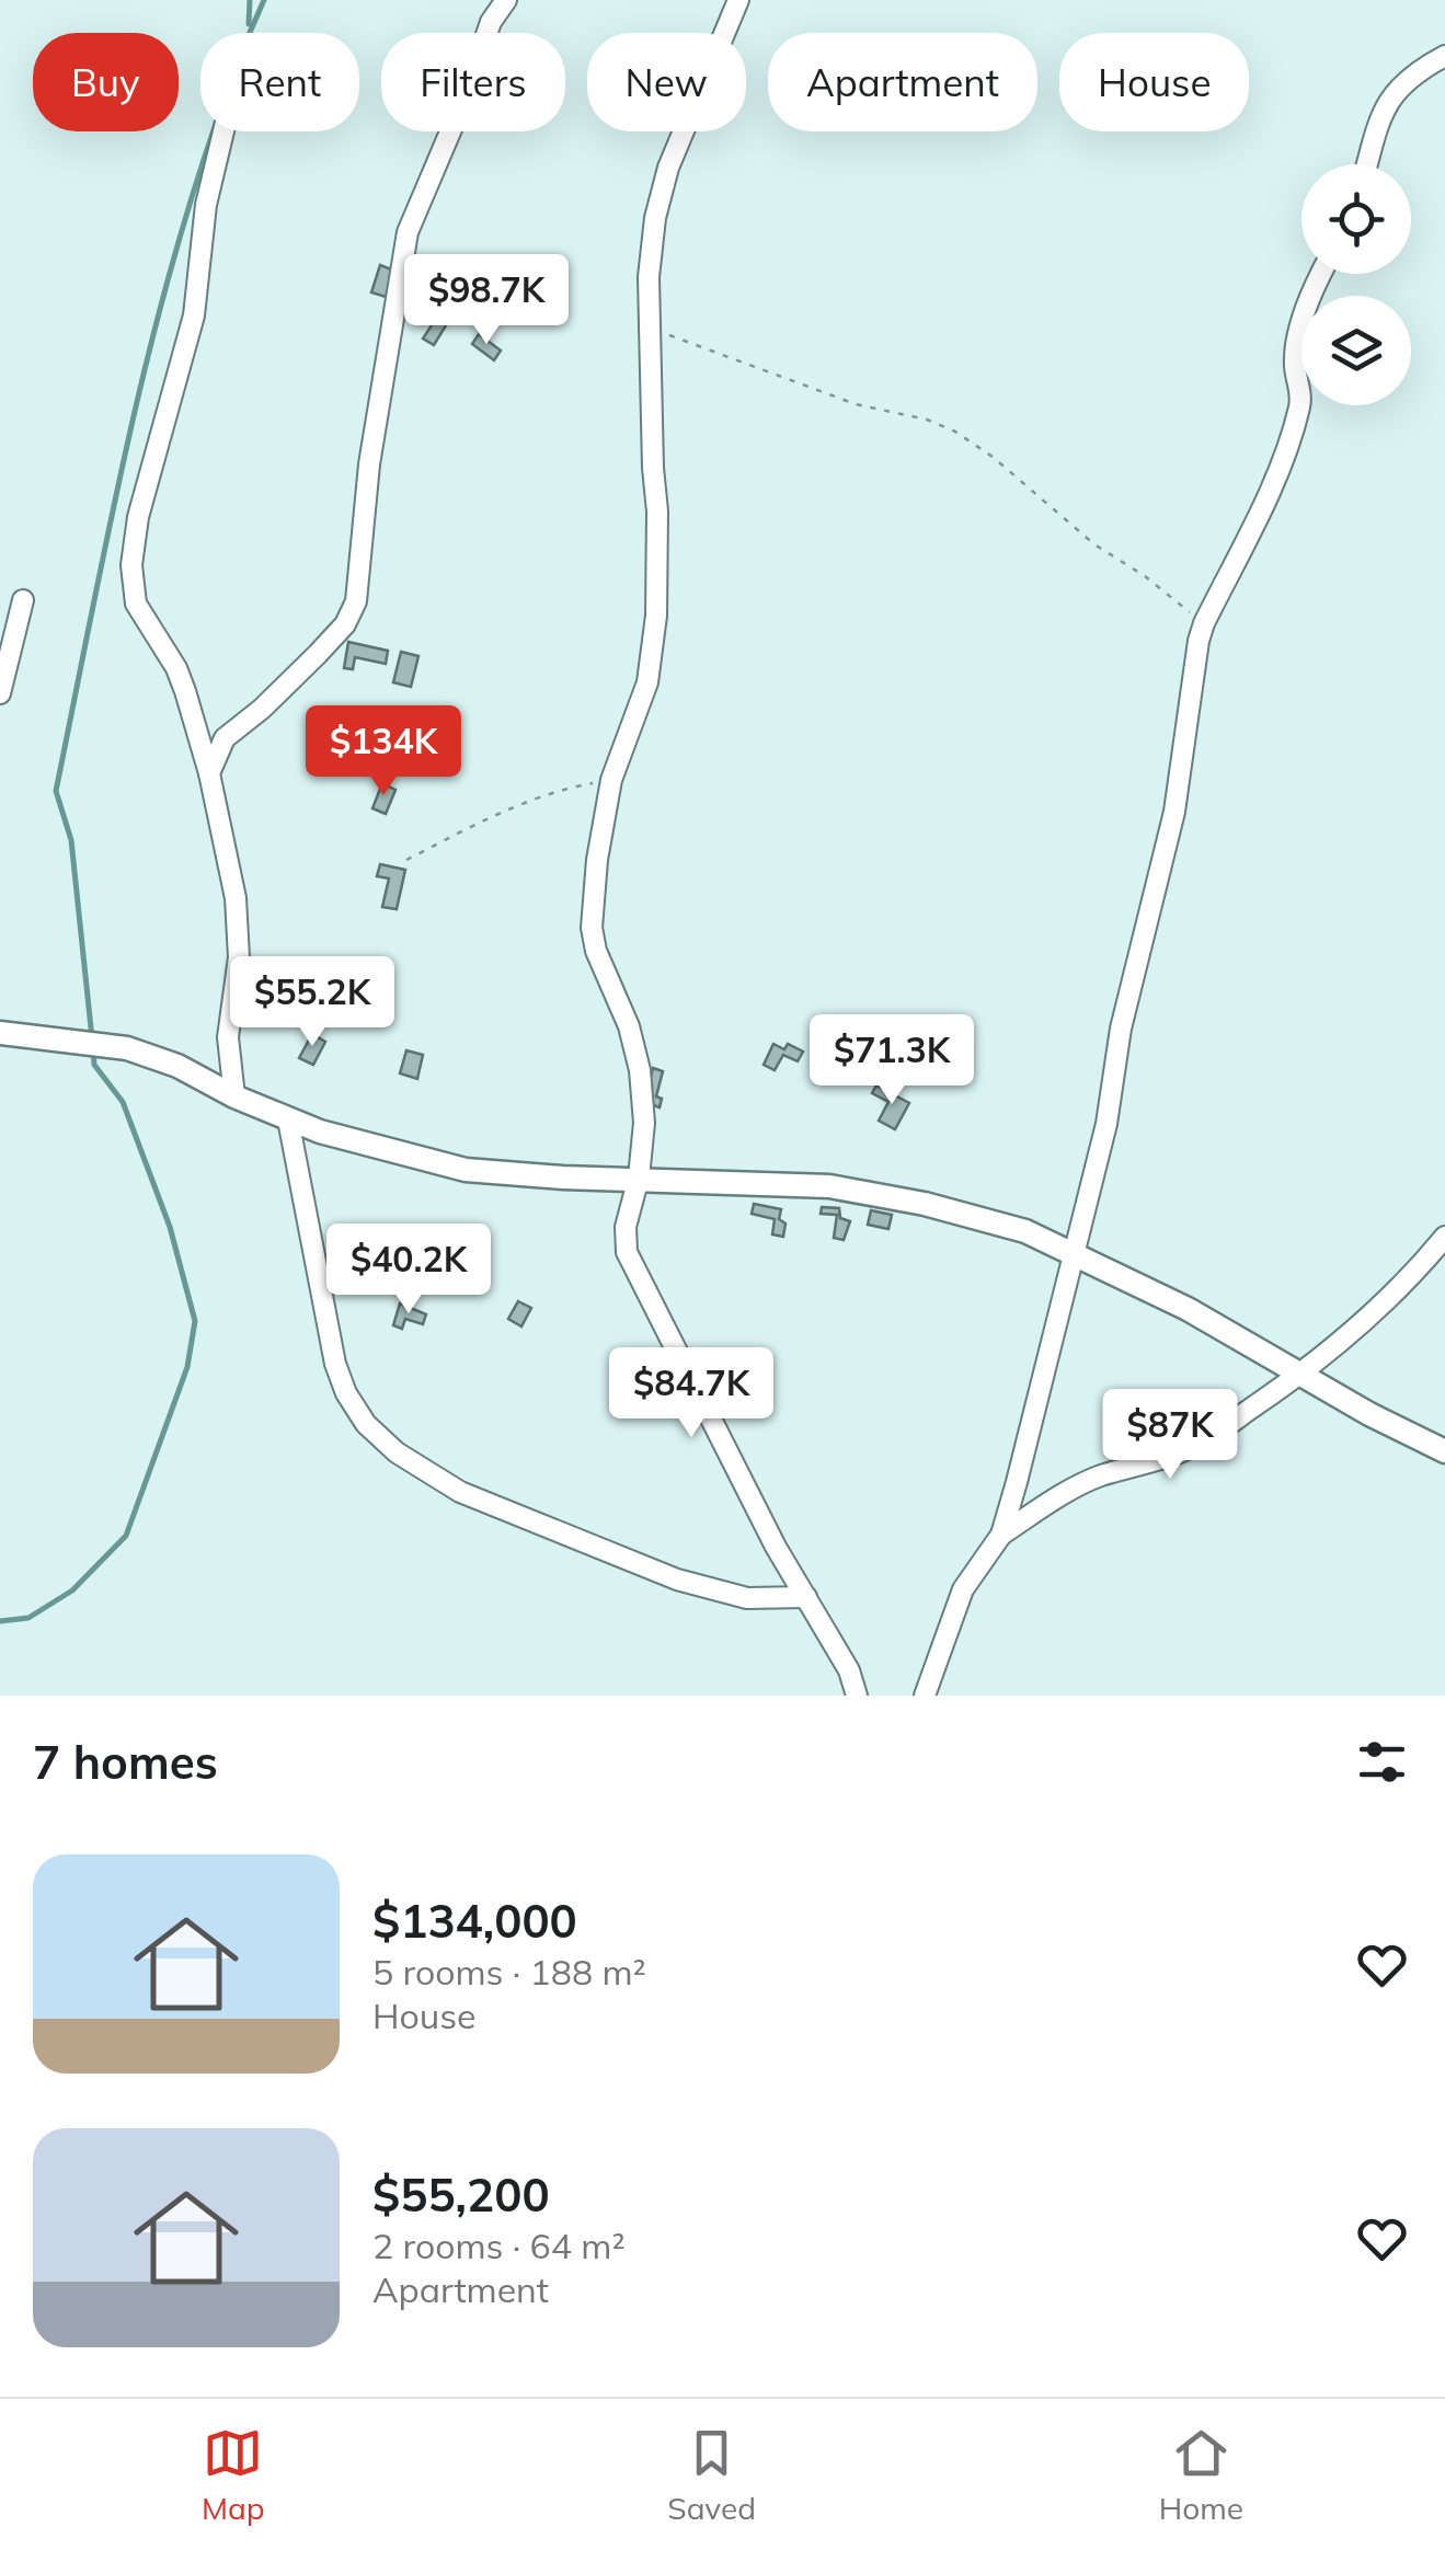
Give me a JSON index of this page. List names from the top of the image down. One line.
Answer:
{"page":{"chip":["Buy","Rent","Filters","New","Apartment","House"],"price":["$98.7K","$134K","$55.2K","$71.3K","$40.2K","$84.7K","$87K"],"heading":"7 homes","list":[{"name":"$134,000","note":"5 rooms · 188 m² · House"},{"name":"$55,200","note":"2 rooms · 64 m² · Apartment"}],"tabs":["Map","Saved","Home"]}}
